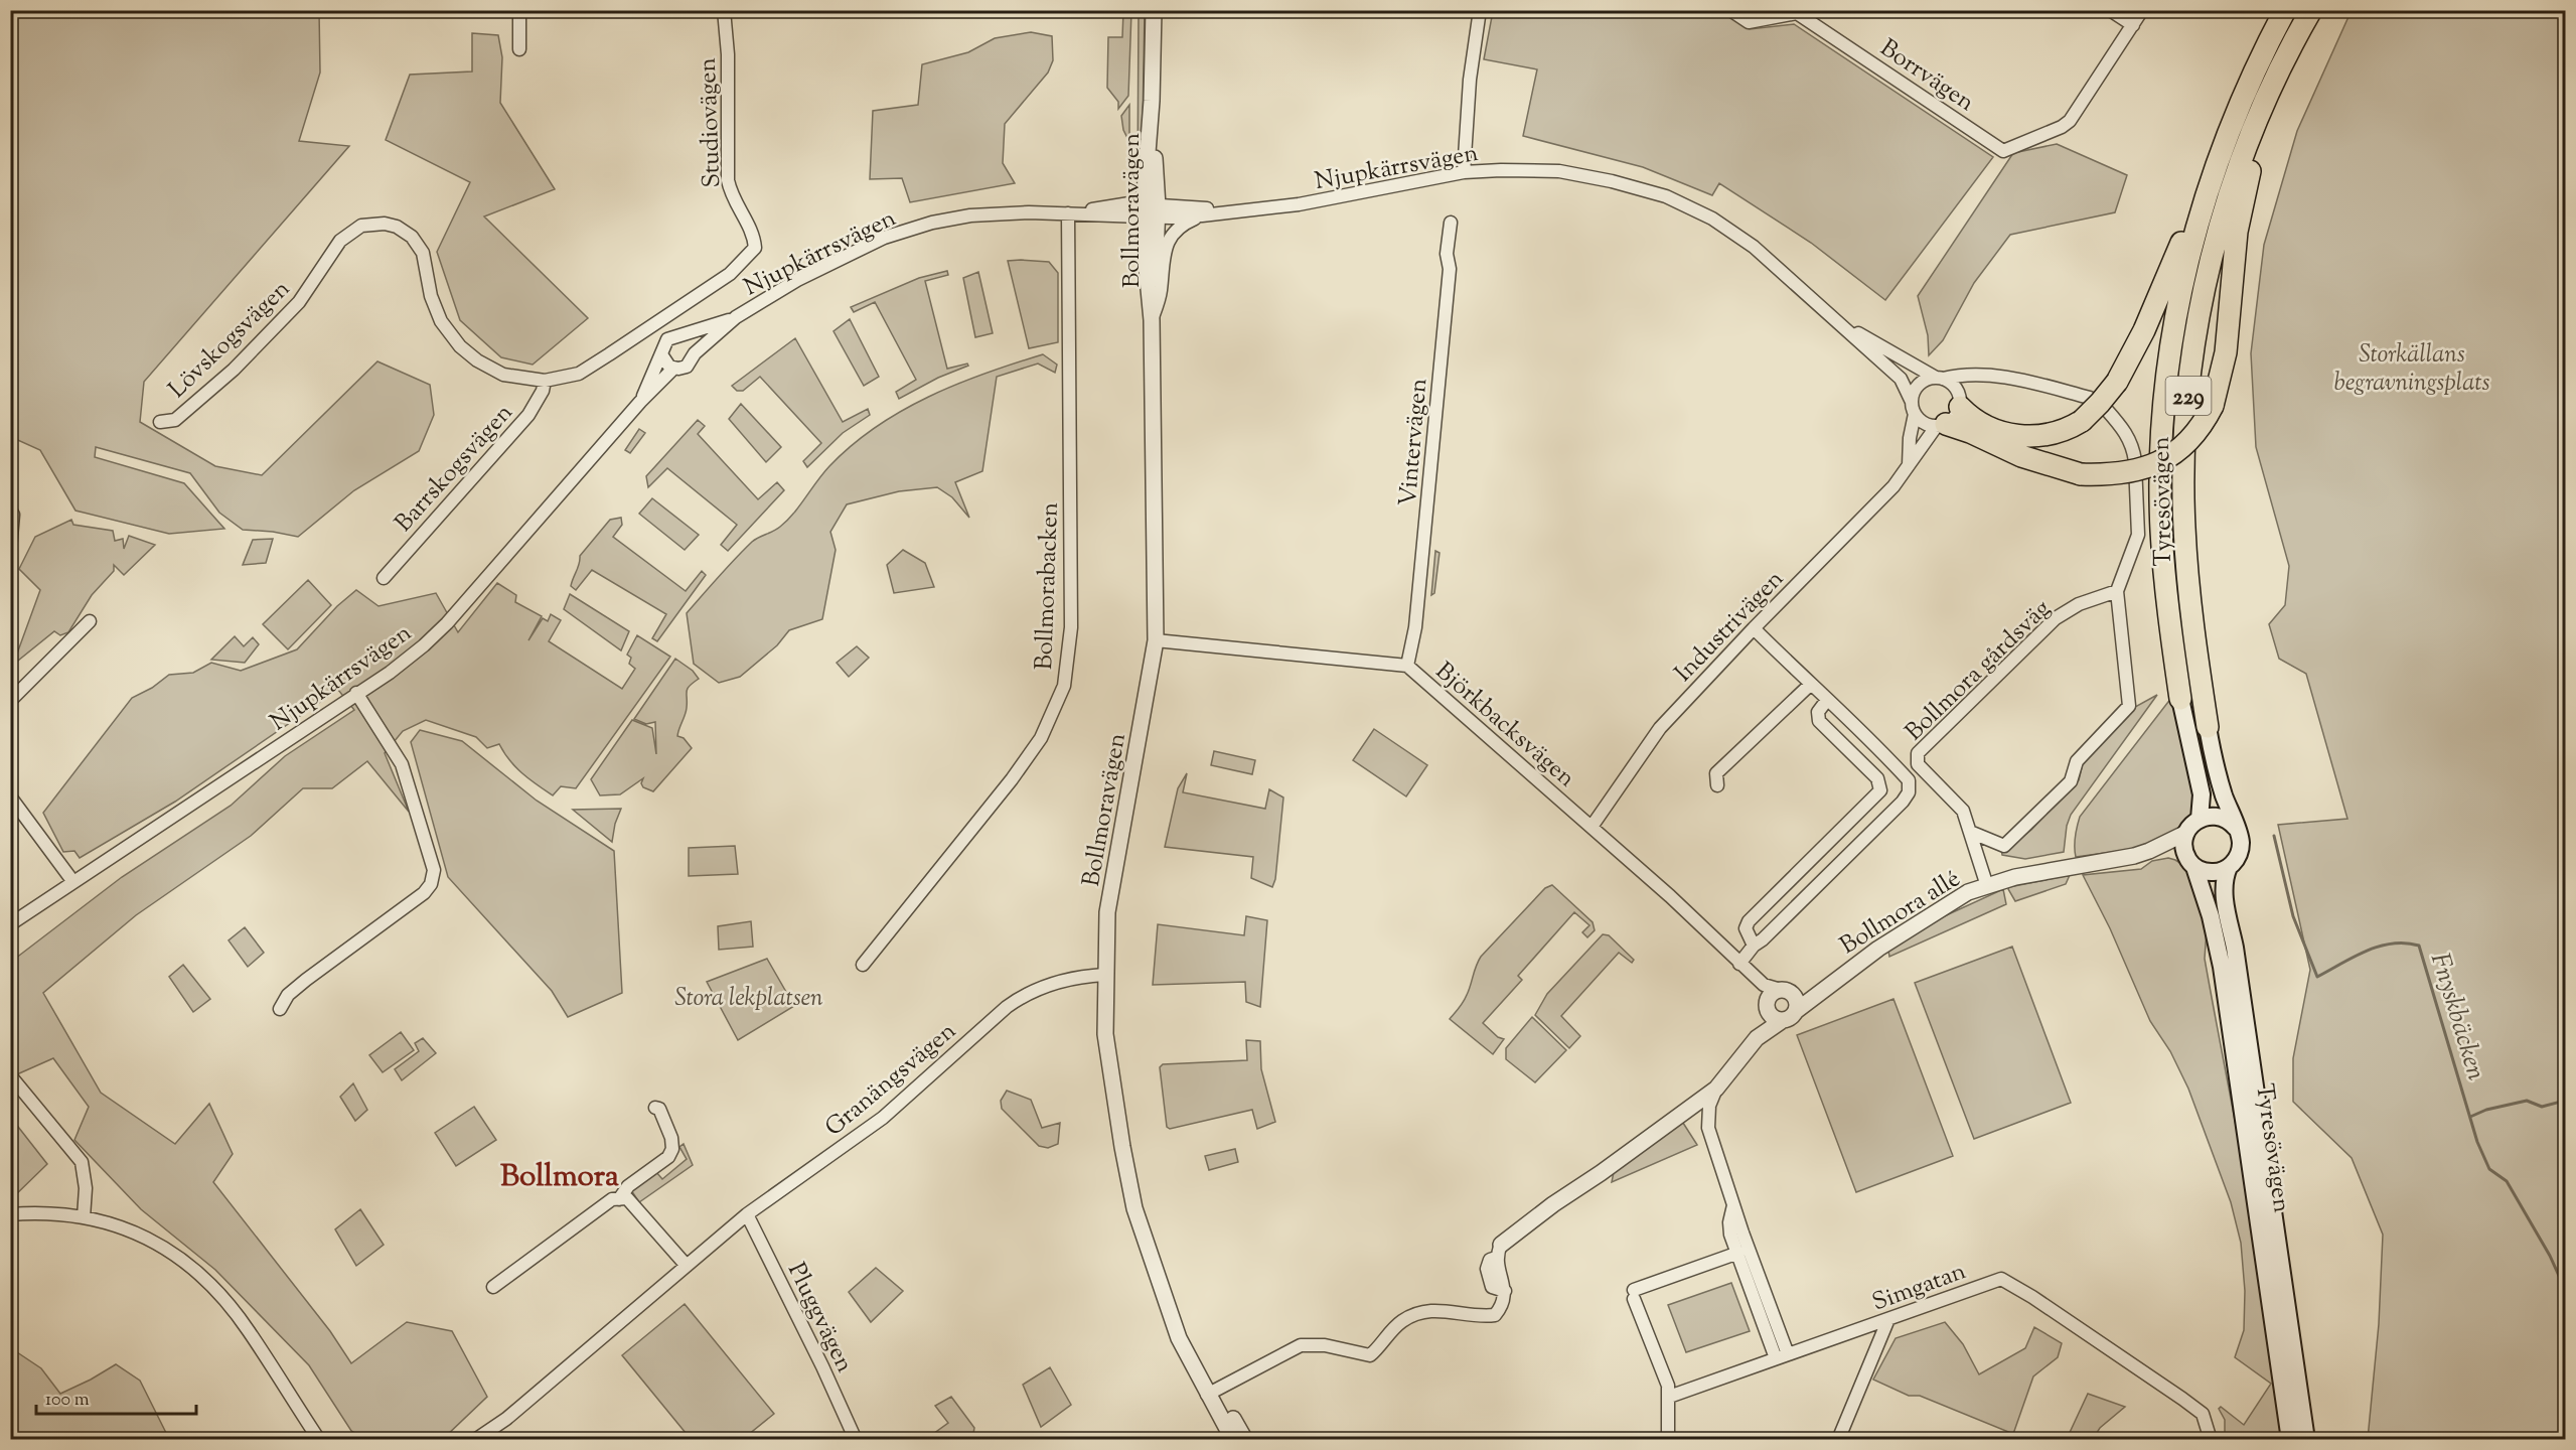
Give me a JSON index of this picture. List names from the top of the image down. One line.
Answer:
{"streets":{"highway":["229","Tyresövägen"],"street":["Borrvägen","Studiovägen","Njupkärrsvägen","Bollmoravägen","Lövskogsvägen","Vintervägen","Barrskogsvägen","Bollmorabacken","Industrivägen","Bollmora gårdsväg","Björkbacksvägen","Bollmora allé","Granängsvägen","Simgatan","Pluggvägen"]},"crossings":[["Studiovägen","Lövskogsvägen"],["Njupkärrsvägen","Bollmoravägen"],["Njupkärrsvägen","Bollmorabacken"],["Njupkärrsvägen","Industrivägen"],["Bollmoravägen","Björkbacksvägen"],["Bollmoravägen","Granängsvägen"],["Lövskogsvägen","Barrskogsvägen"],["Vintervägen","Björkbacksvägen"],["Tyresövägen","Bollmora allé"],["Industrivägen","Björkbacksvägen"],["Bollmora gårdsväg","Bollmora allé"],["Björkbacksvägen","Bollmora allé"],["Granängsvägen","Pluggvägen"]],"districts":["Bollmora"],"water":["Fnyskbäcken"],"parks":["Storkällans begravningsplats","Stora lekplatsen"],"scale_bar":"100 m"}
